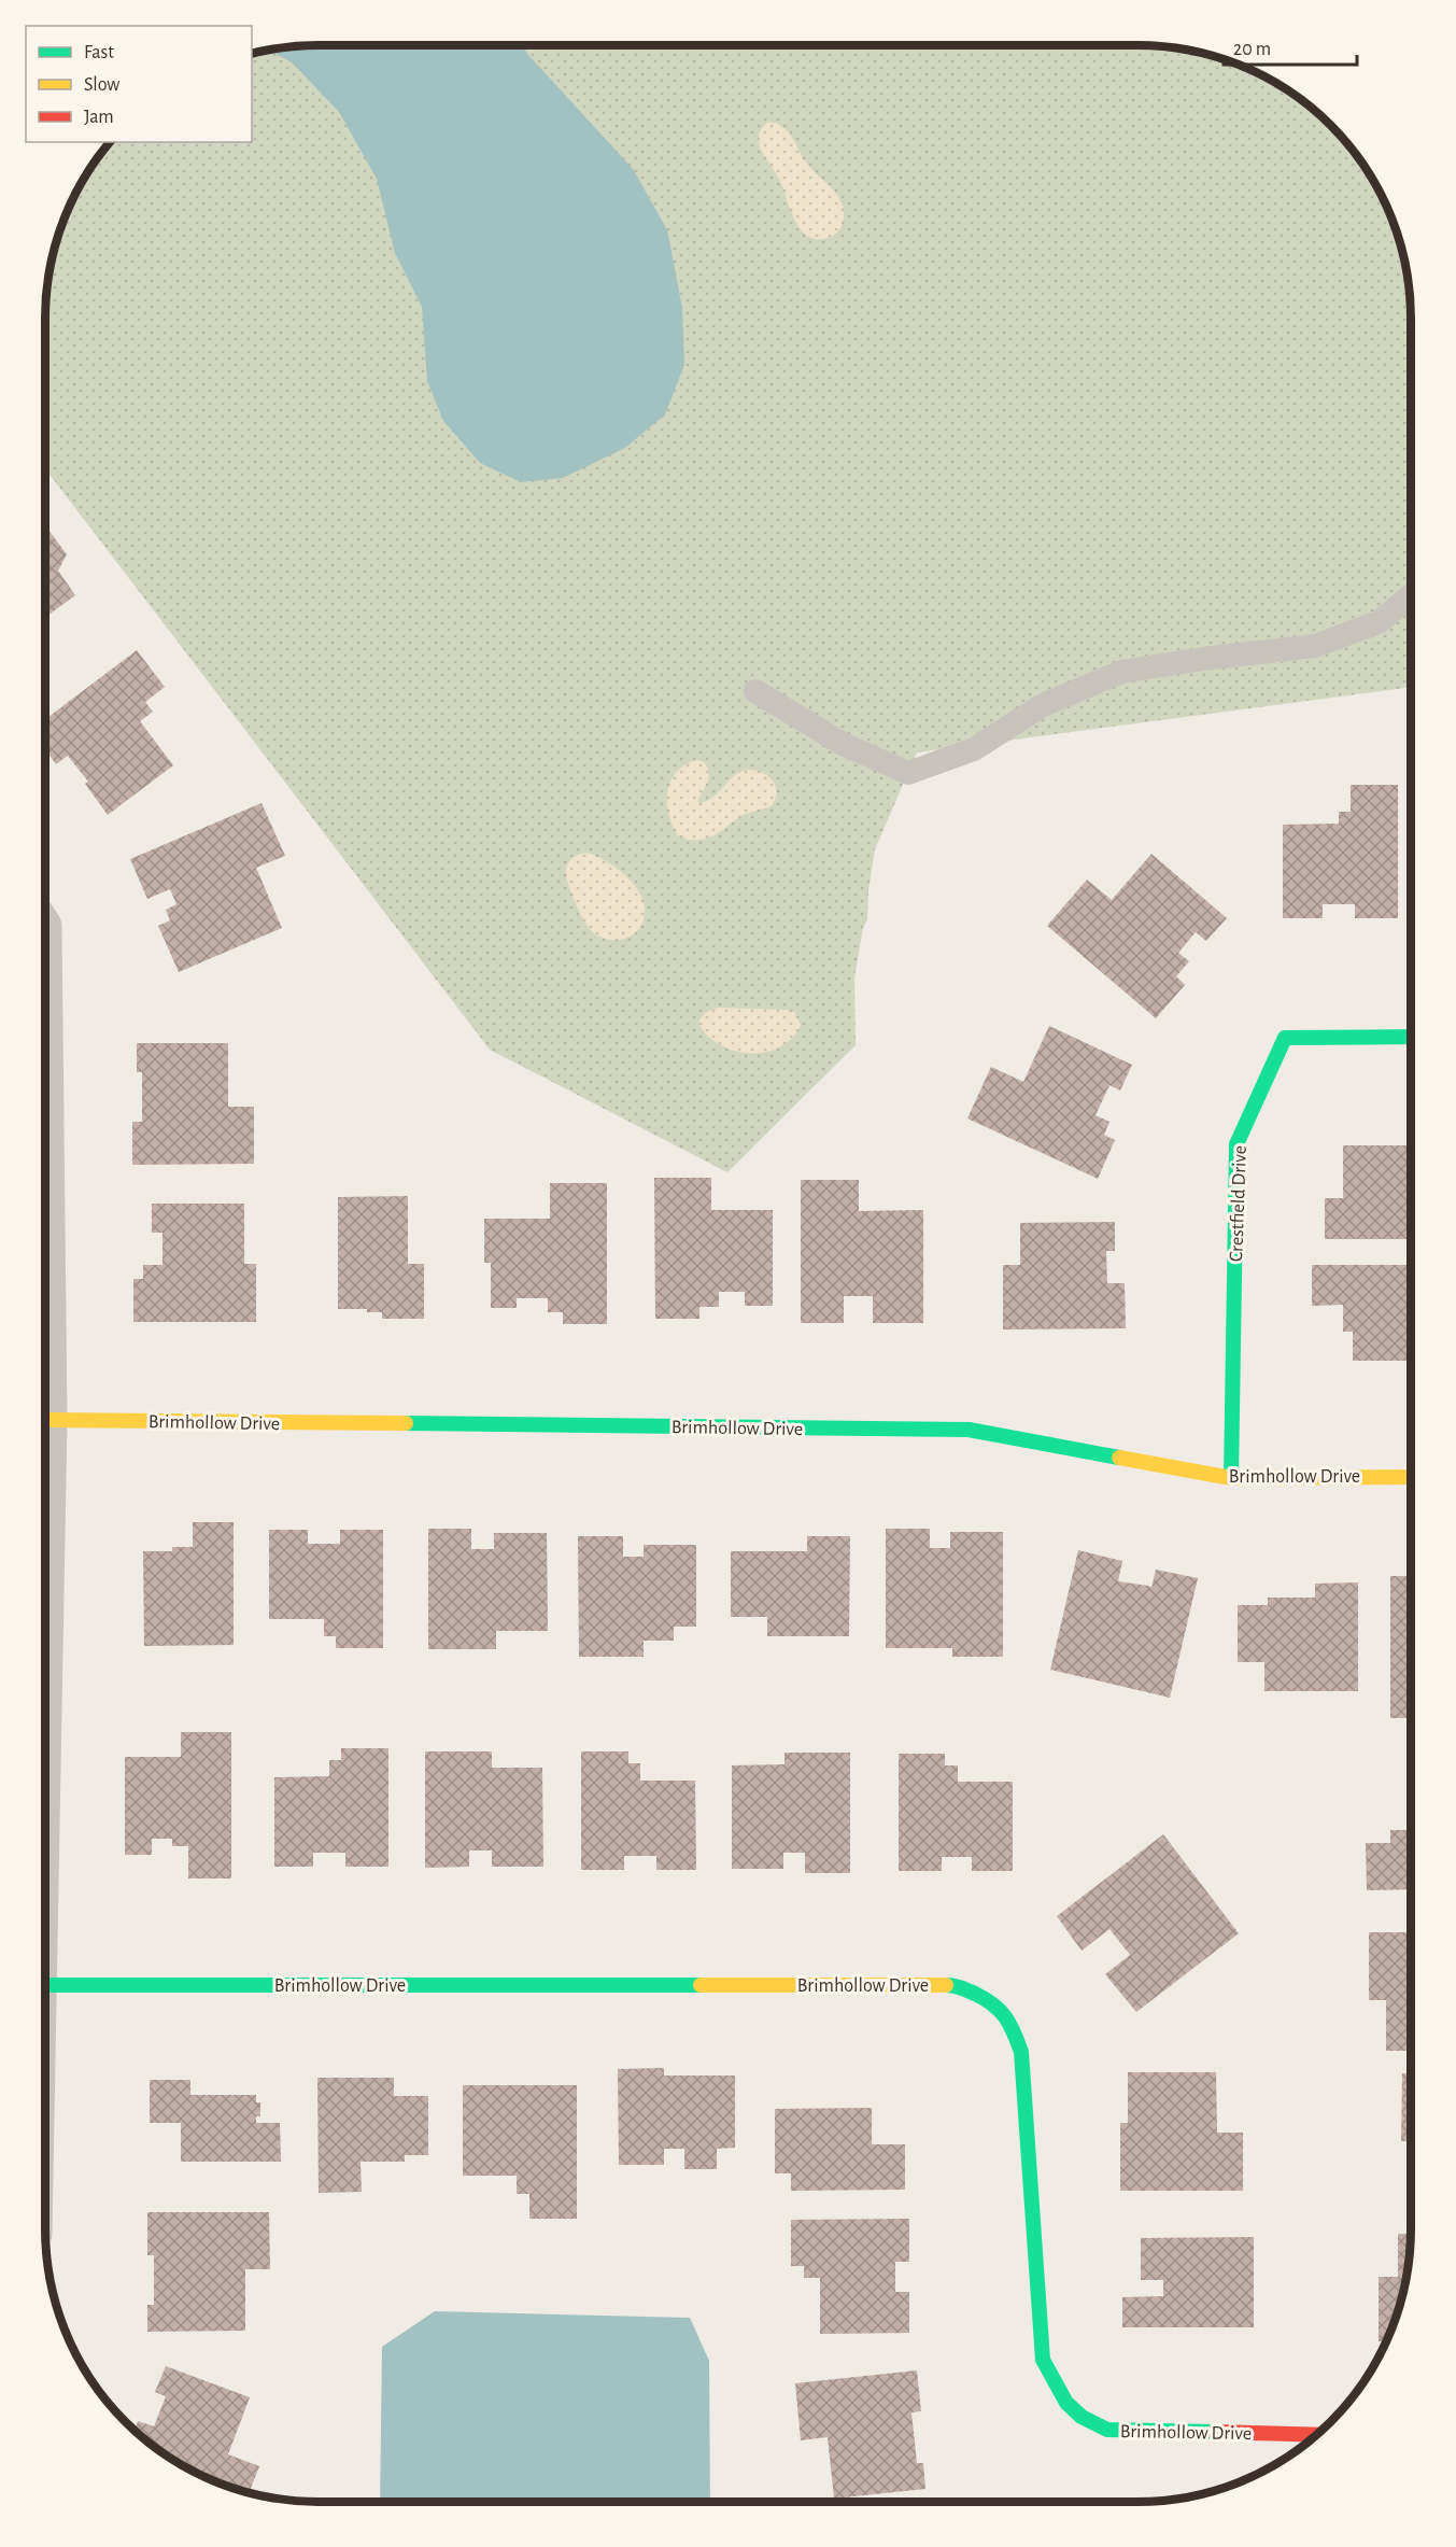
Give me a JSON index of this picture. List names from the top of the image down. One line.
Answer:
{"streets":{"street":["Crestfield Drive","Brimhollow Drive"]},"crossings":[["Crestfield Drive","Brimhollow Drive"]],"legend":["Fast","Slow","Jam"],"scale_bar":"20 m"}
